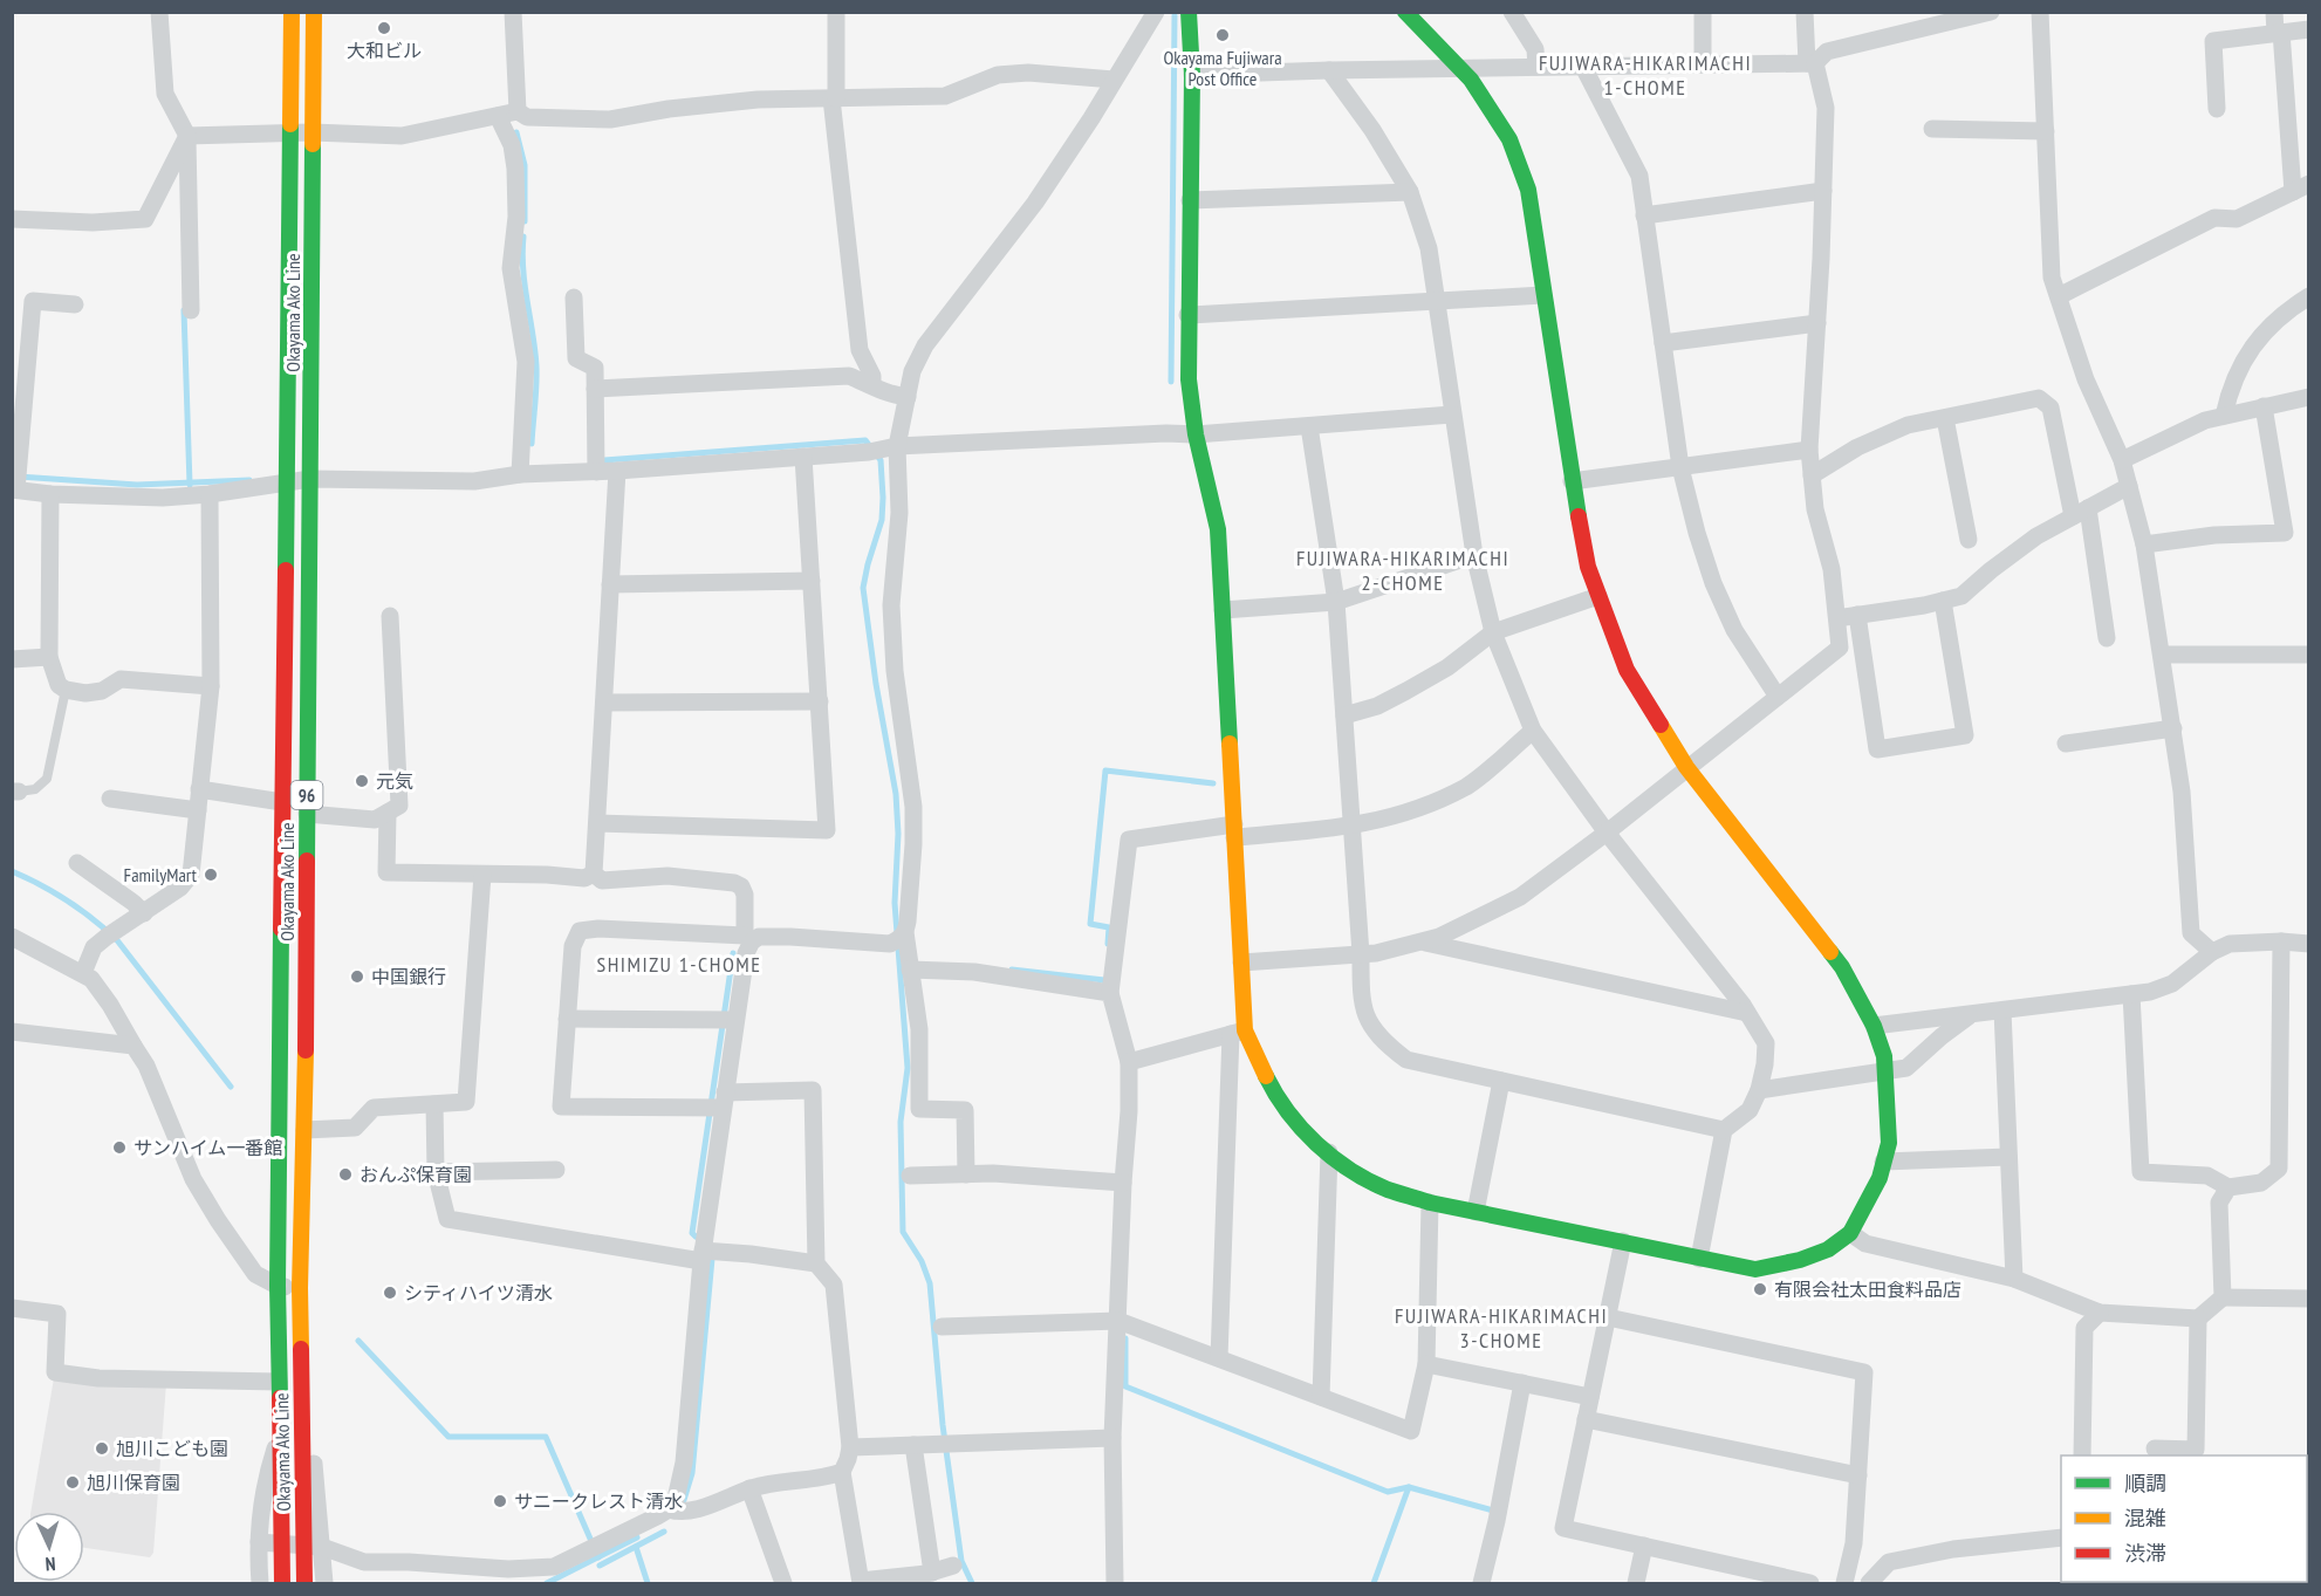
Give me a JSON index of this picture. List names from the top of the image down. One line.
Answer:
{"streets":{"main road":["Okayama Ako Line","96"]},"districts":["FUJIWARA-HIKARIMACHI 1-CHOME","FUJIWARA-HIKARIMACHI 2-CHOME","SHIMIZU 1-CHOME","FUJIWARA-HIKARIMACHI 3-CHOME"],"places":["大和ビル","Okayama Fujiwara Post Office","元気","FamilyMart","中国銀行","サンハイム一番館","おんぷ保育園","有限会社太田食料品店","シティハイツ清水","旭川こども園","旭川保育園","サニークレスト清水"],"legend":["順調","混雑","渋滞"],"north":"bottom"}
